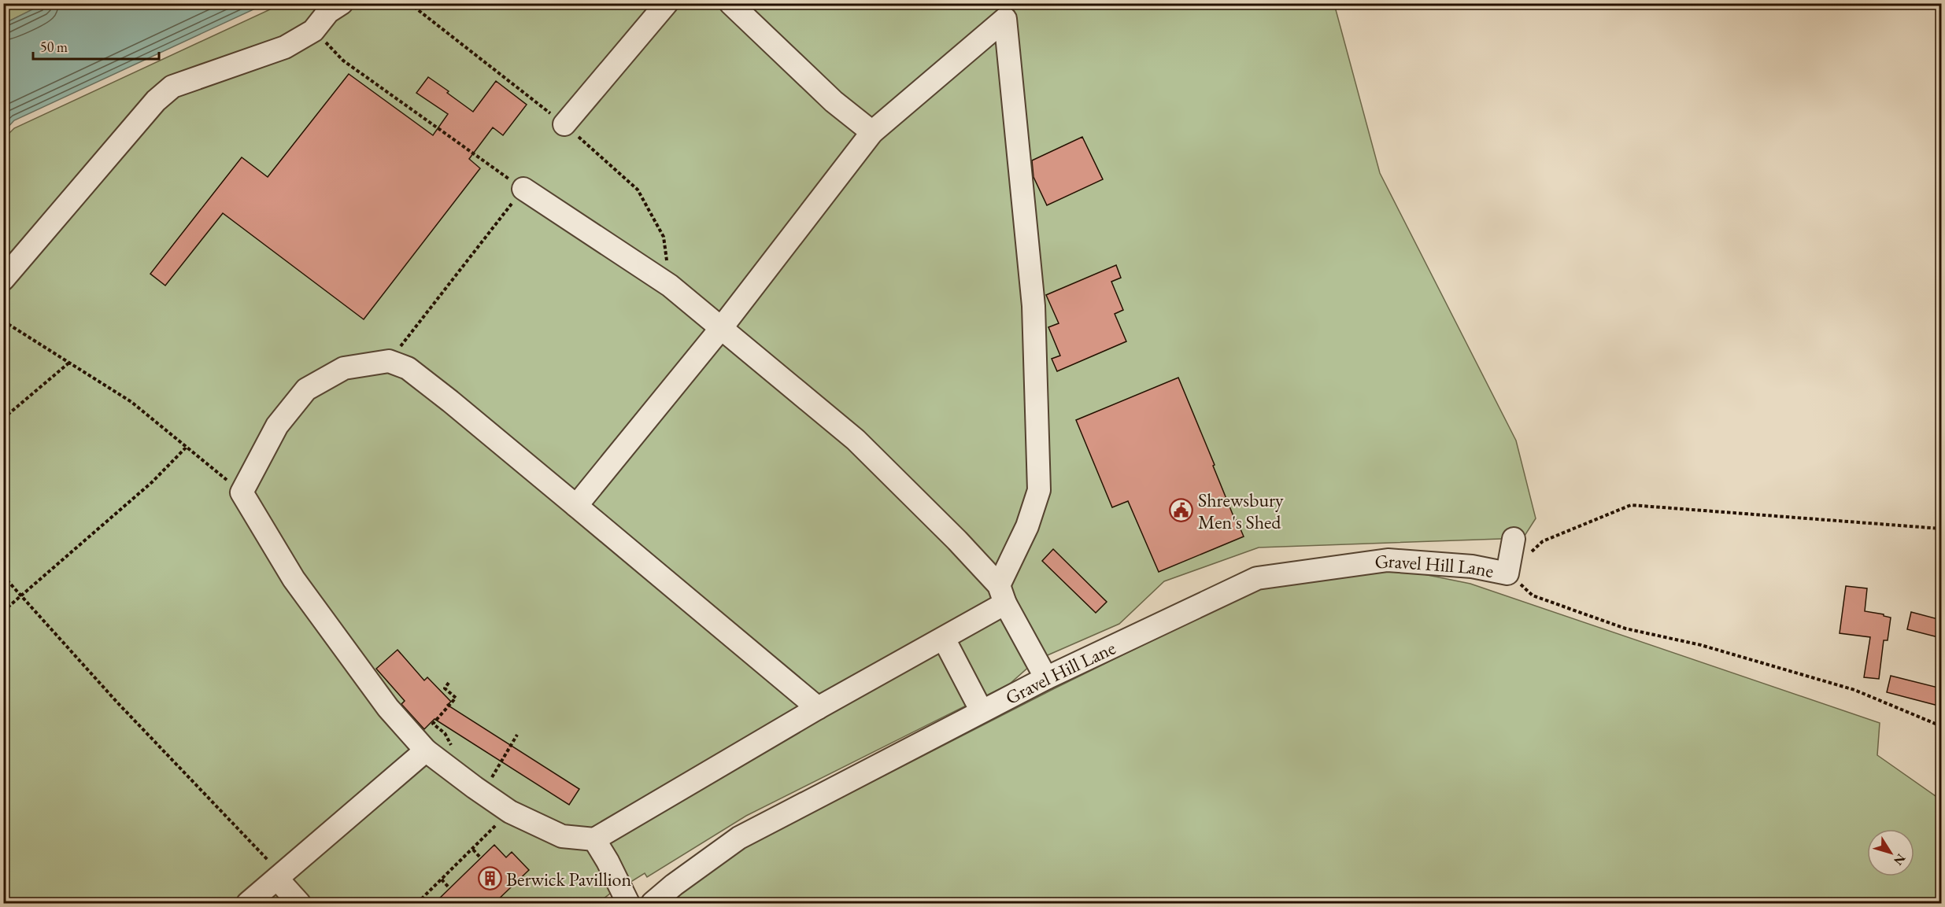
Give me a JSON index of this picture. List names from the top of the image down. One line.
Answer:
{"streets":{"street":["Gravel Hill Lane"]},"places":{"public building":["Shrewsbury Men's Shed"],"building":["Berwick Pavillion"]},"scale_bar":"50 m","north":"bottom right"}
